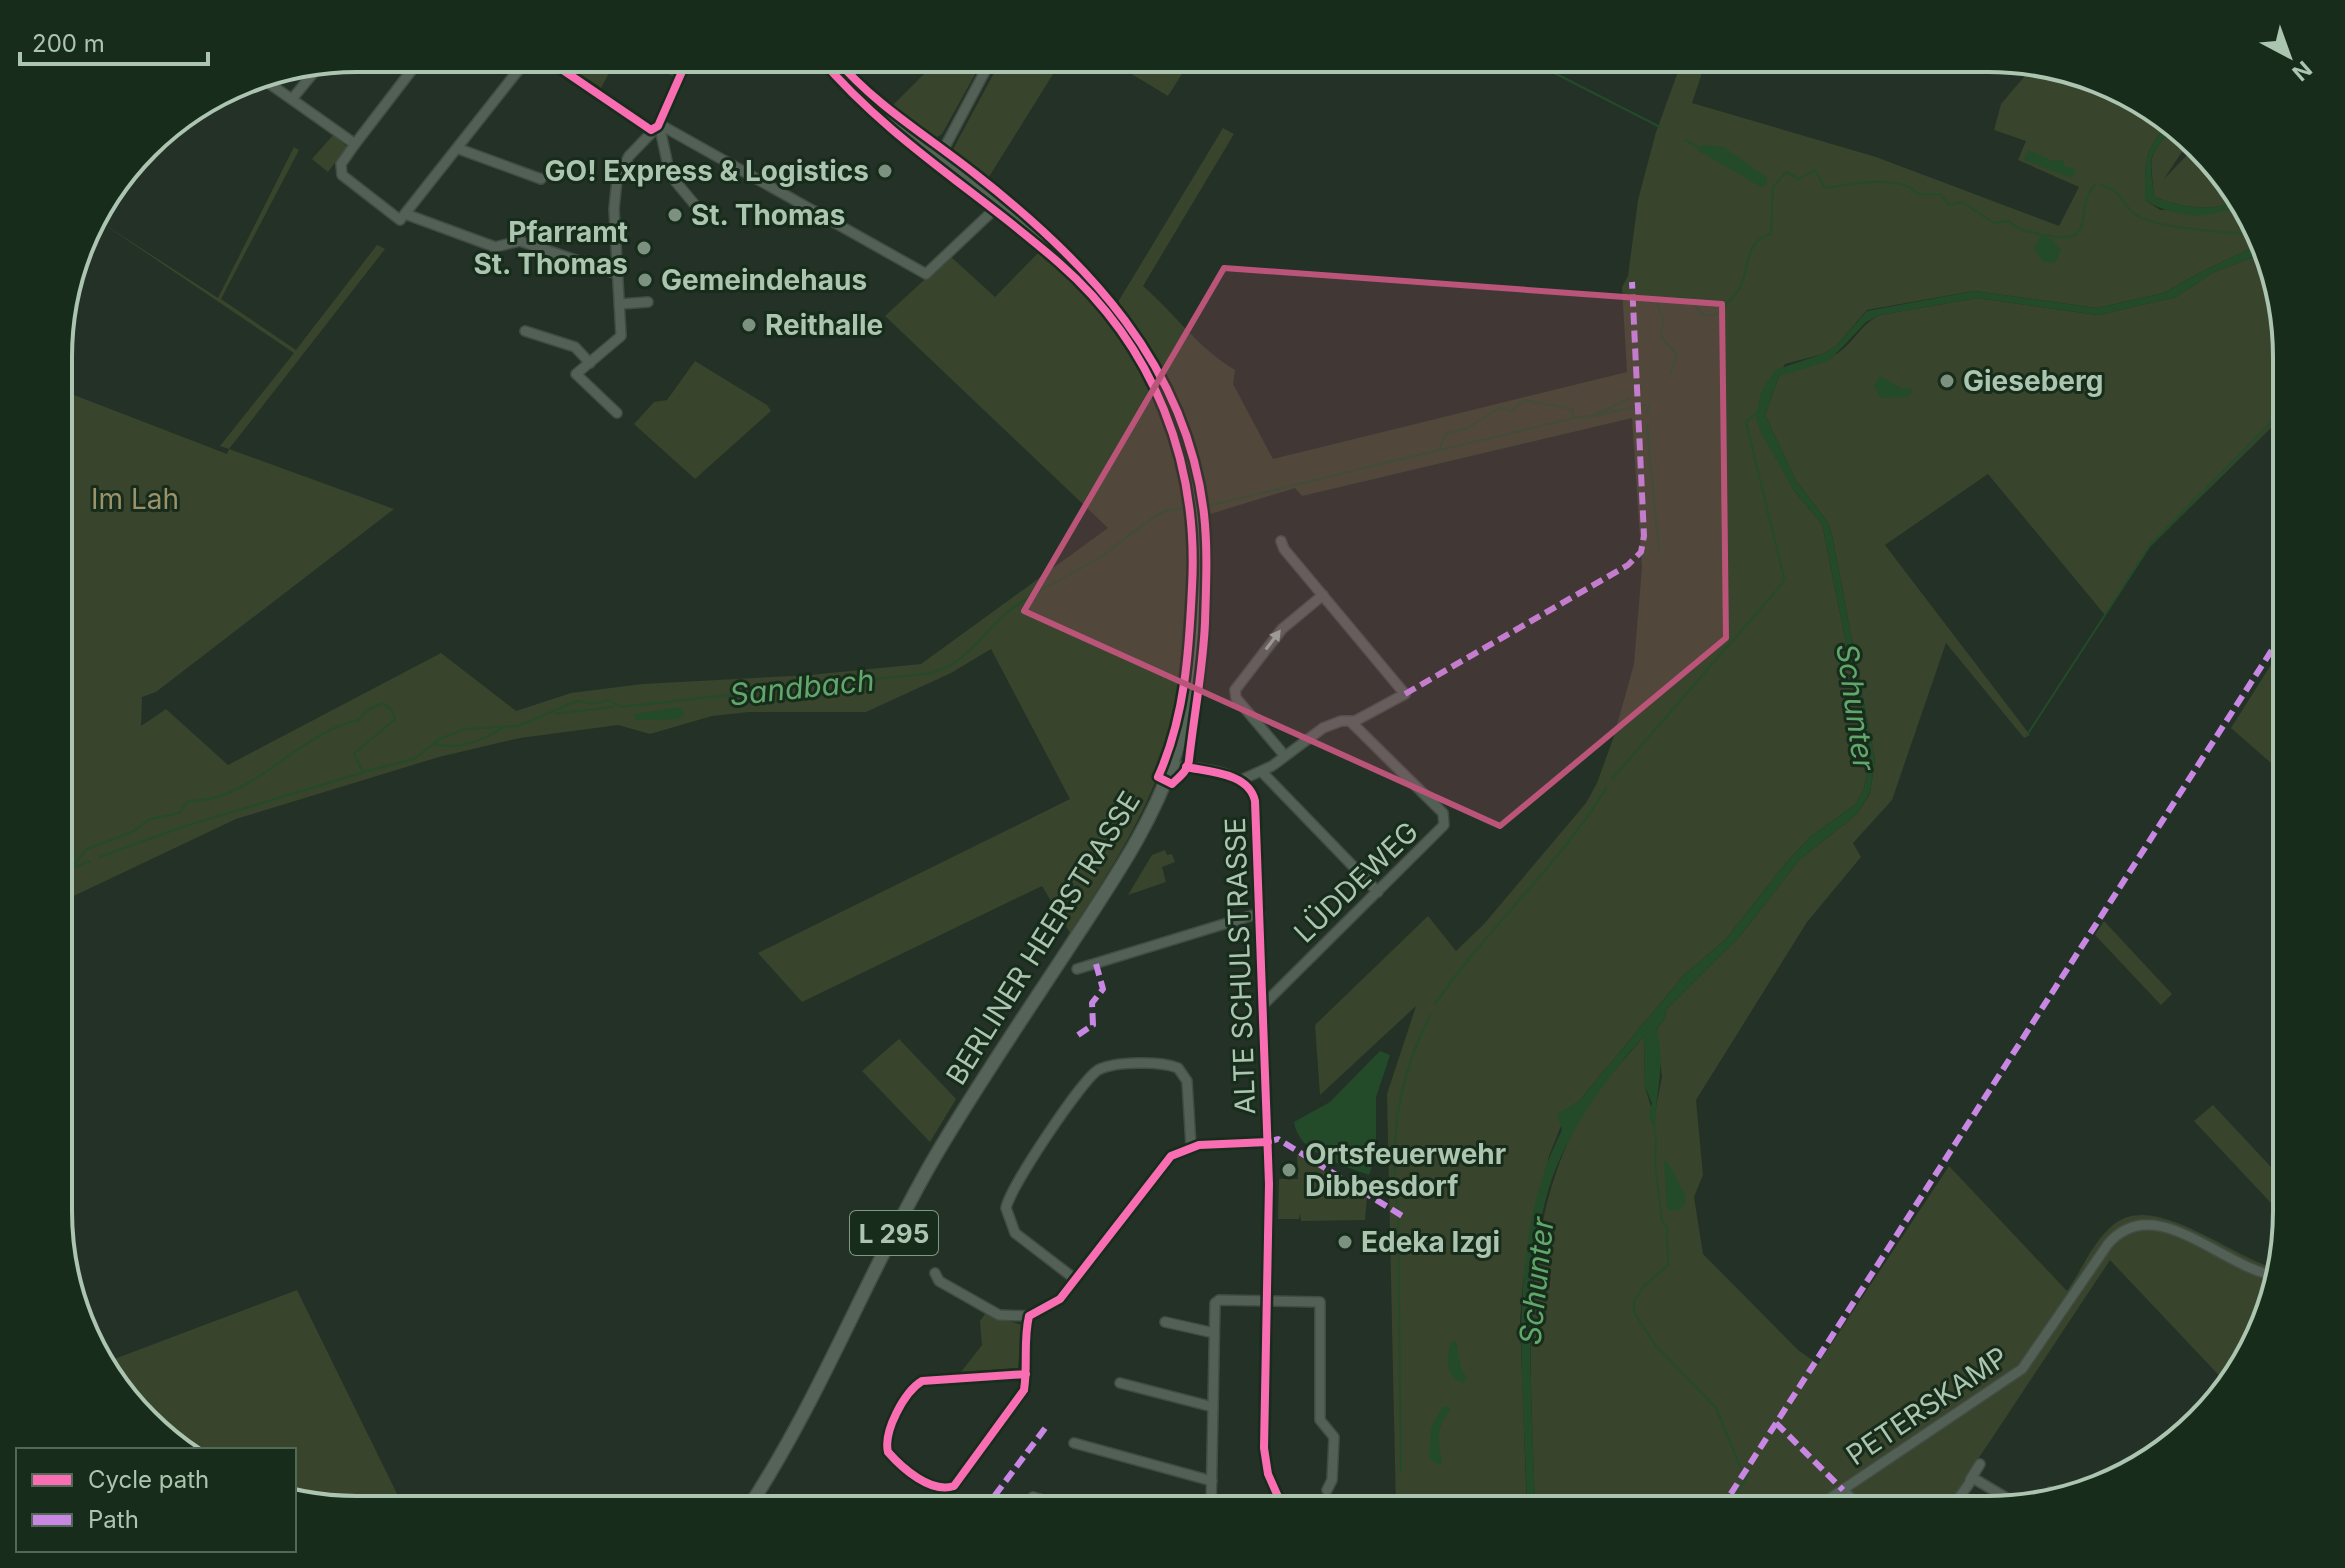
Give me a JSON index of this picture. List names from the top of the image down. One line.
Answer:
{"streets":{"main road":["BERLINER HEERSTRASSE","L 295"],"street":["LÜDDEWEG","ALTE SCHULSTRASSE","PETERSKAMP"]},"crossings":[["LÜDDEWEG","ALTE SCHULSTRASSE"],["BERLINER HEERSTRASSE","ALTE SCHULSTRASSE"]],"water":["Sandbach","Schunter"],"parks":["Im Lah"],"places":["GO! Express & Logistics","St. Thomas","Pfarramt St. Thomas","Gemeindehaus","Reithalle","Gieseberg","Ortsfeuerwehr Dibbesdorf","Edeka Izgi"],"legend":["Cycle path","Path"],"scale_bar":"200 m","north":"bottom right"}
